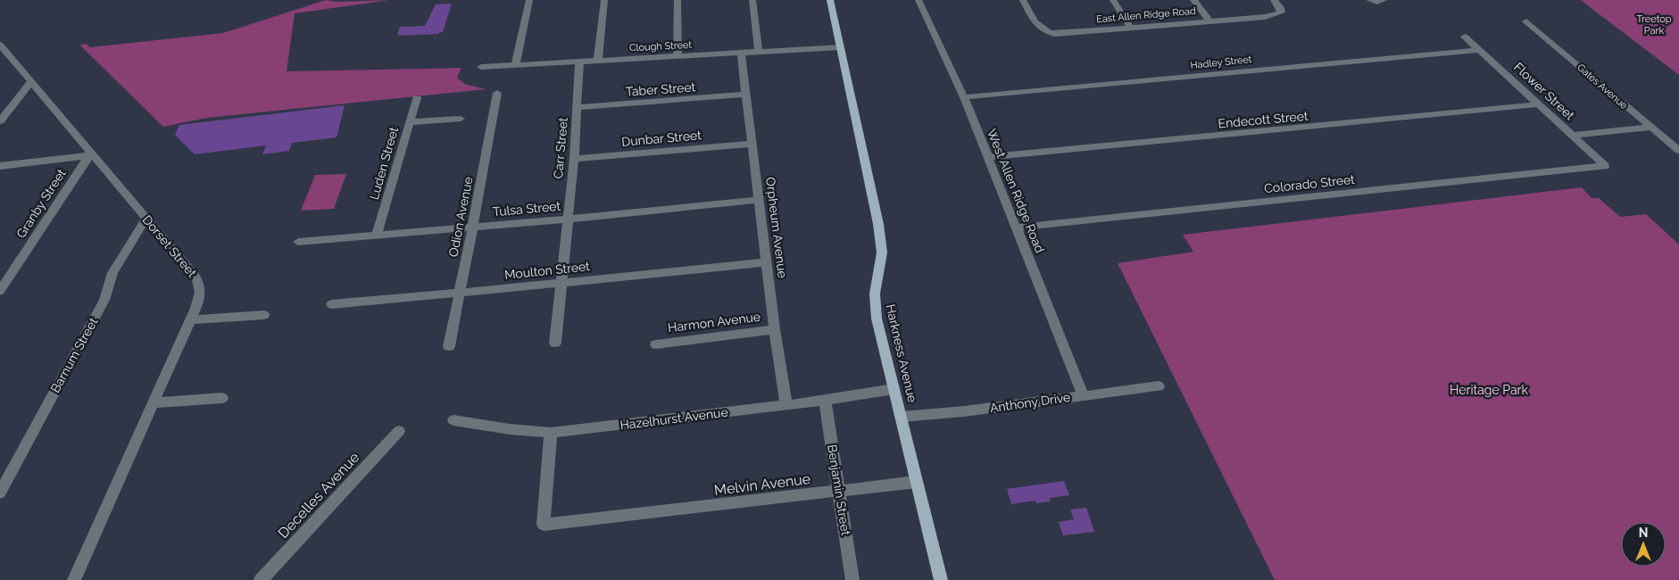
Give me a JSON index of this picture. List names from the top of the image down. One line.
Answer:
{"streets":{"main road":["Harkness Avenue"],"street":["East Allen Ridge Road","Clough Street","Hadley Street","Gates Avenue","Taber Street","Flower Street","Endecott Street","Dunbar Street","Carr Street","Luden Street","Colorado Street","West Allen Ridge Road","Granby Street","Tulsa Street","Odion Avenue","Orpheum Avenue","Dorset Street","Moulton Street","Harmon Avenue","Barnum Street","Anthony Drive","Hazelhurst Avenue","Melvin Avenue","Benjamin Street","Decelles Avenue"]},"crossings":[["Clough Street","Carr Street"],["Clough Street","Orpheum Avenue"],["Clough Street","Harkness Avenue"],["Hadley Street","Flower Street"],["Hadley Street","West Allen Ridge Road"],["Taber Street","Carr Street"],["Taber Street","Orpheum Avenue"],["Flower Street","Endecott Street"],["Flower Street","Colorado Street"],["Endecott Street","West Allen Ridge Road"],["Dunbar Street","Carr Street"],["Dunbar Street","Orpheum Avenue"],["Carr Street","Tulsa Street"],["Carr Street","Moulton Street"],["Luden Street","Tulsa Street"],["Colorado Street","West Allen Ridge Road"],["West Allen Ridge Road","Anthony Drive"],["Granby Street","Dorset Street"],["Tulsa Street","Odion Avenue"],["Tulsa Street","Orpheum Avenue"],["Odion Avenue","Moulton Street"],["Orpheum Avenue","Moulton Street"],["Orpheum Avenue","Harmon Avenue"],["Orpheum Avenue","Hazelhurst Avenue"],["Dorset Street","Barnum Street"],["Harkness Avenue","Anthony Drive"],["Harkness Avenue","Hazelhurst Avenue"],["Harkness Avenue","Melvin Avenue"],["Hazelhurst Avenue","Melvin Avenue"],["Hazelhurst Avenue","Benjamin Street"],["Melvin Avenue","Benjamin Street"]],"parks":["Treetop Park","Heritage Park"],"north":"top"}
